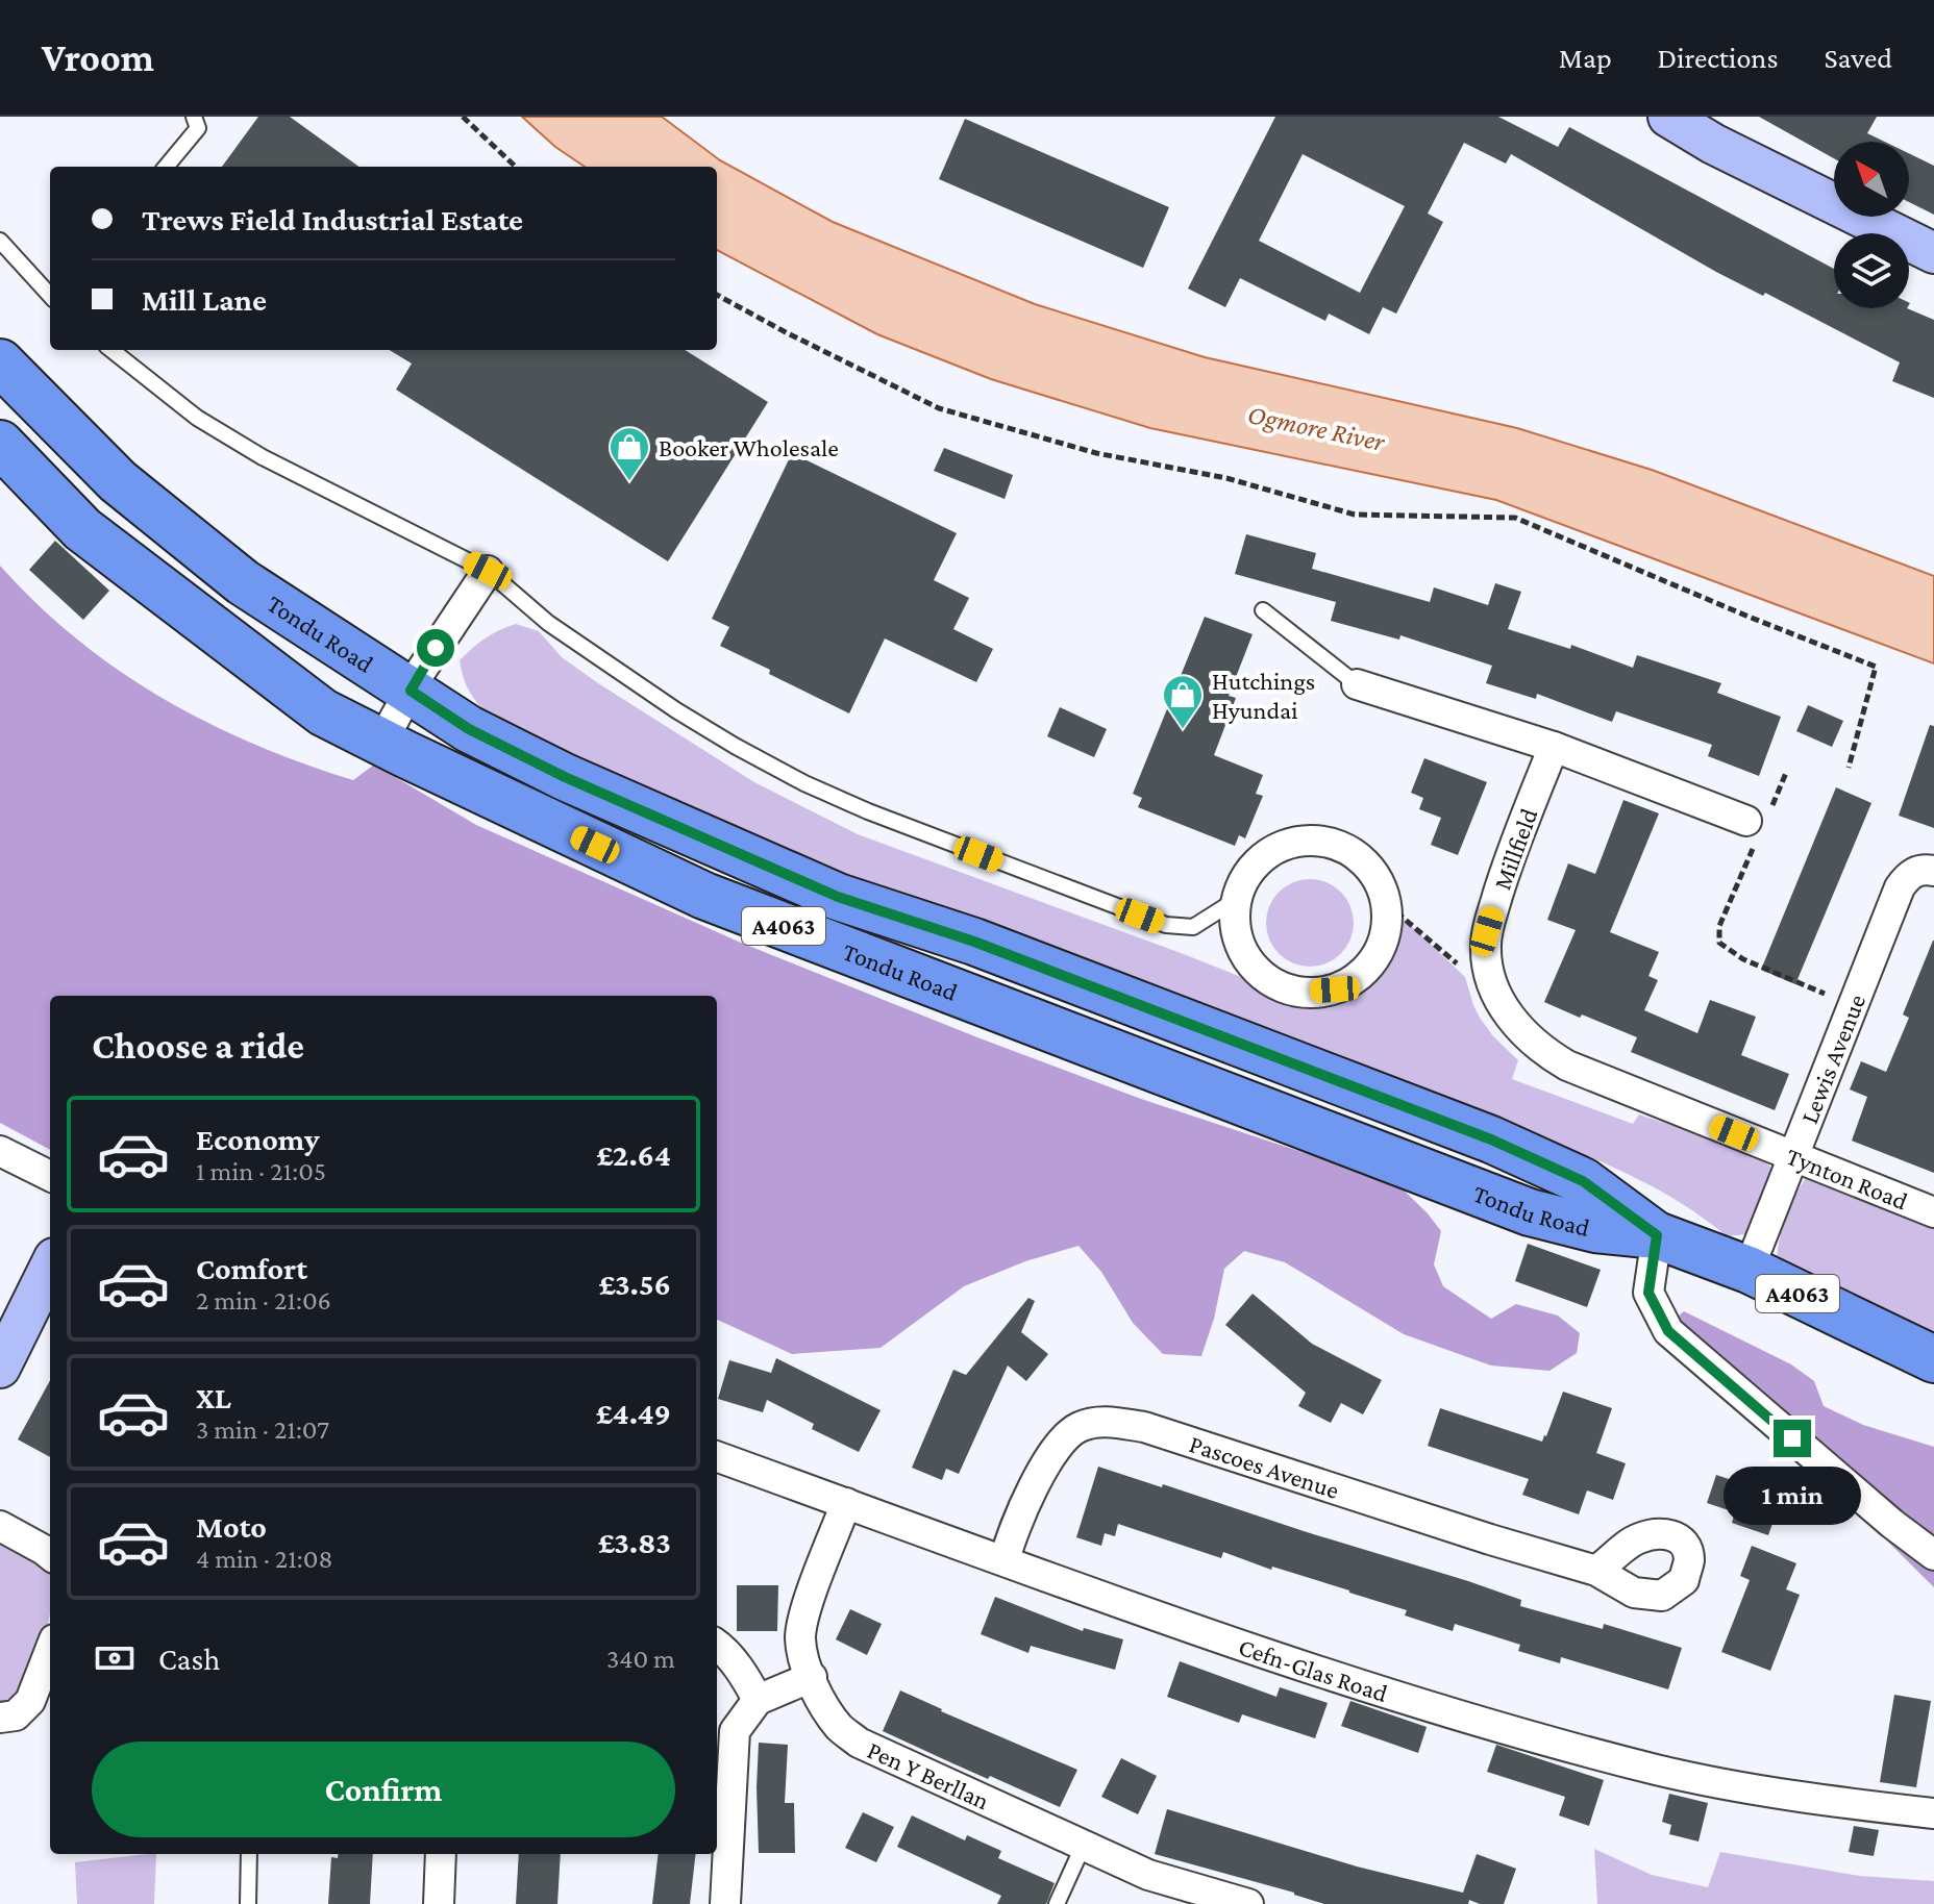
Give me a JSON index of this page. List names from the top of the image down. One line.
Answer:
{"streets":{"main road":["Tondu Road","A4063"],"street":["Millfield","Lewis Avenue","Tynton Road","Pascoes Avenue","Cefn-Glas Road","Pen Y Berllan"]},"crossings":[["Tondu Road","Lewis Avenue"],["Millfield","Tynton Road"],["Lewis Avenue","Tynton Road"],["Pascoes Avenue","Cefn-Glas Road"],["Cefn-Glas Road","Pen Y Berllan"]],"water":["Ogmore River"],"places":{"shop":["Booker Wholesale","Hutchings Hyundai"]},"north":"top left","page":{"header":"Vroom","nav":["Map","Directions","Saved"],"banner":["Trews Field Industrial Estate","Mill Lane"],"heading":"Choose a ride","list":[{"name":"Economy","note":"1 min · 21:05","value":"£2.64"},{"name":"Comfort","note":"2 min · 21:06","value":"£3.56"},{"name":"XL","note":"3 min · 21:07","value":"£4.49"},{"name":"Moto","note":"4 min · 21:08","value":"£3.83"}],"bubble":"1 min","pay":["Cash","340 m"],"buttons":"Confirm"}}
